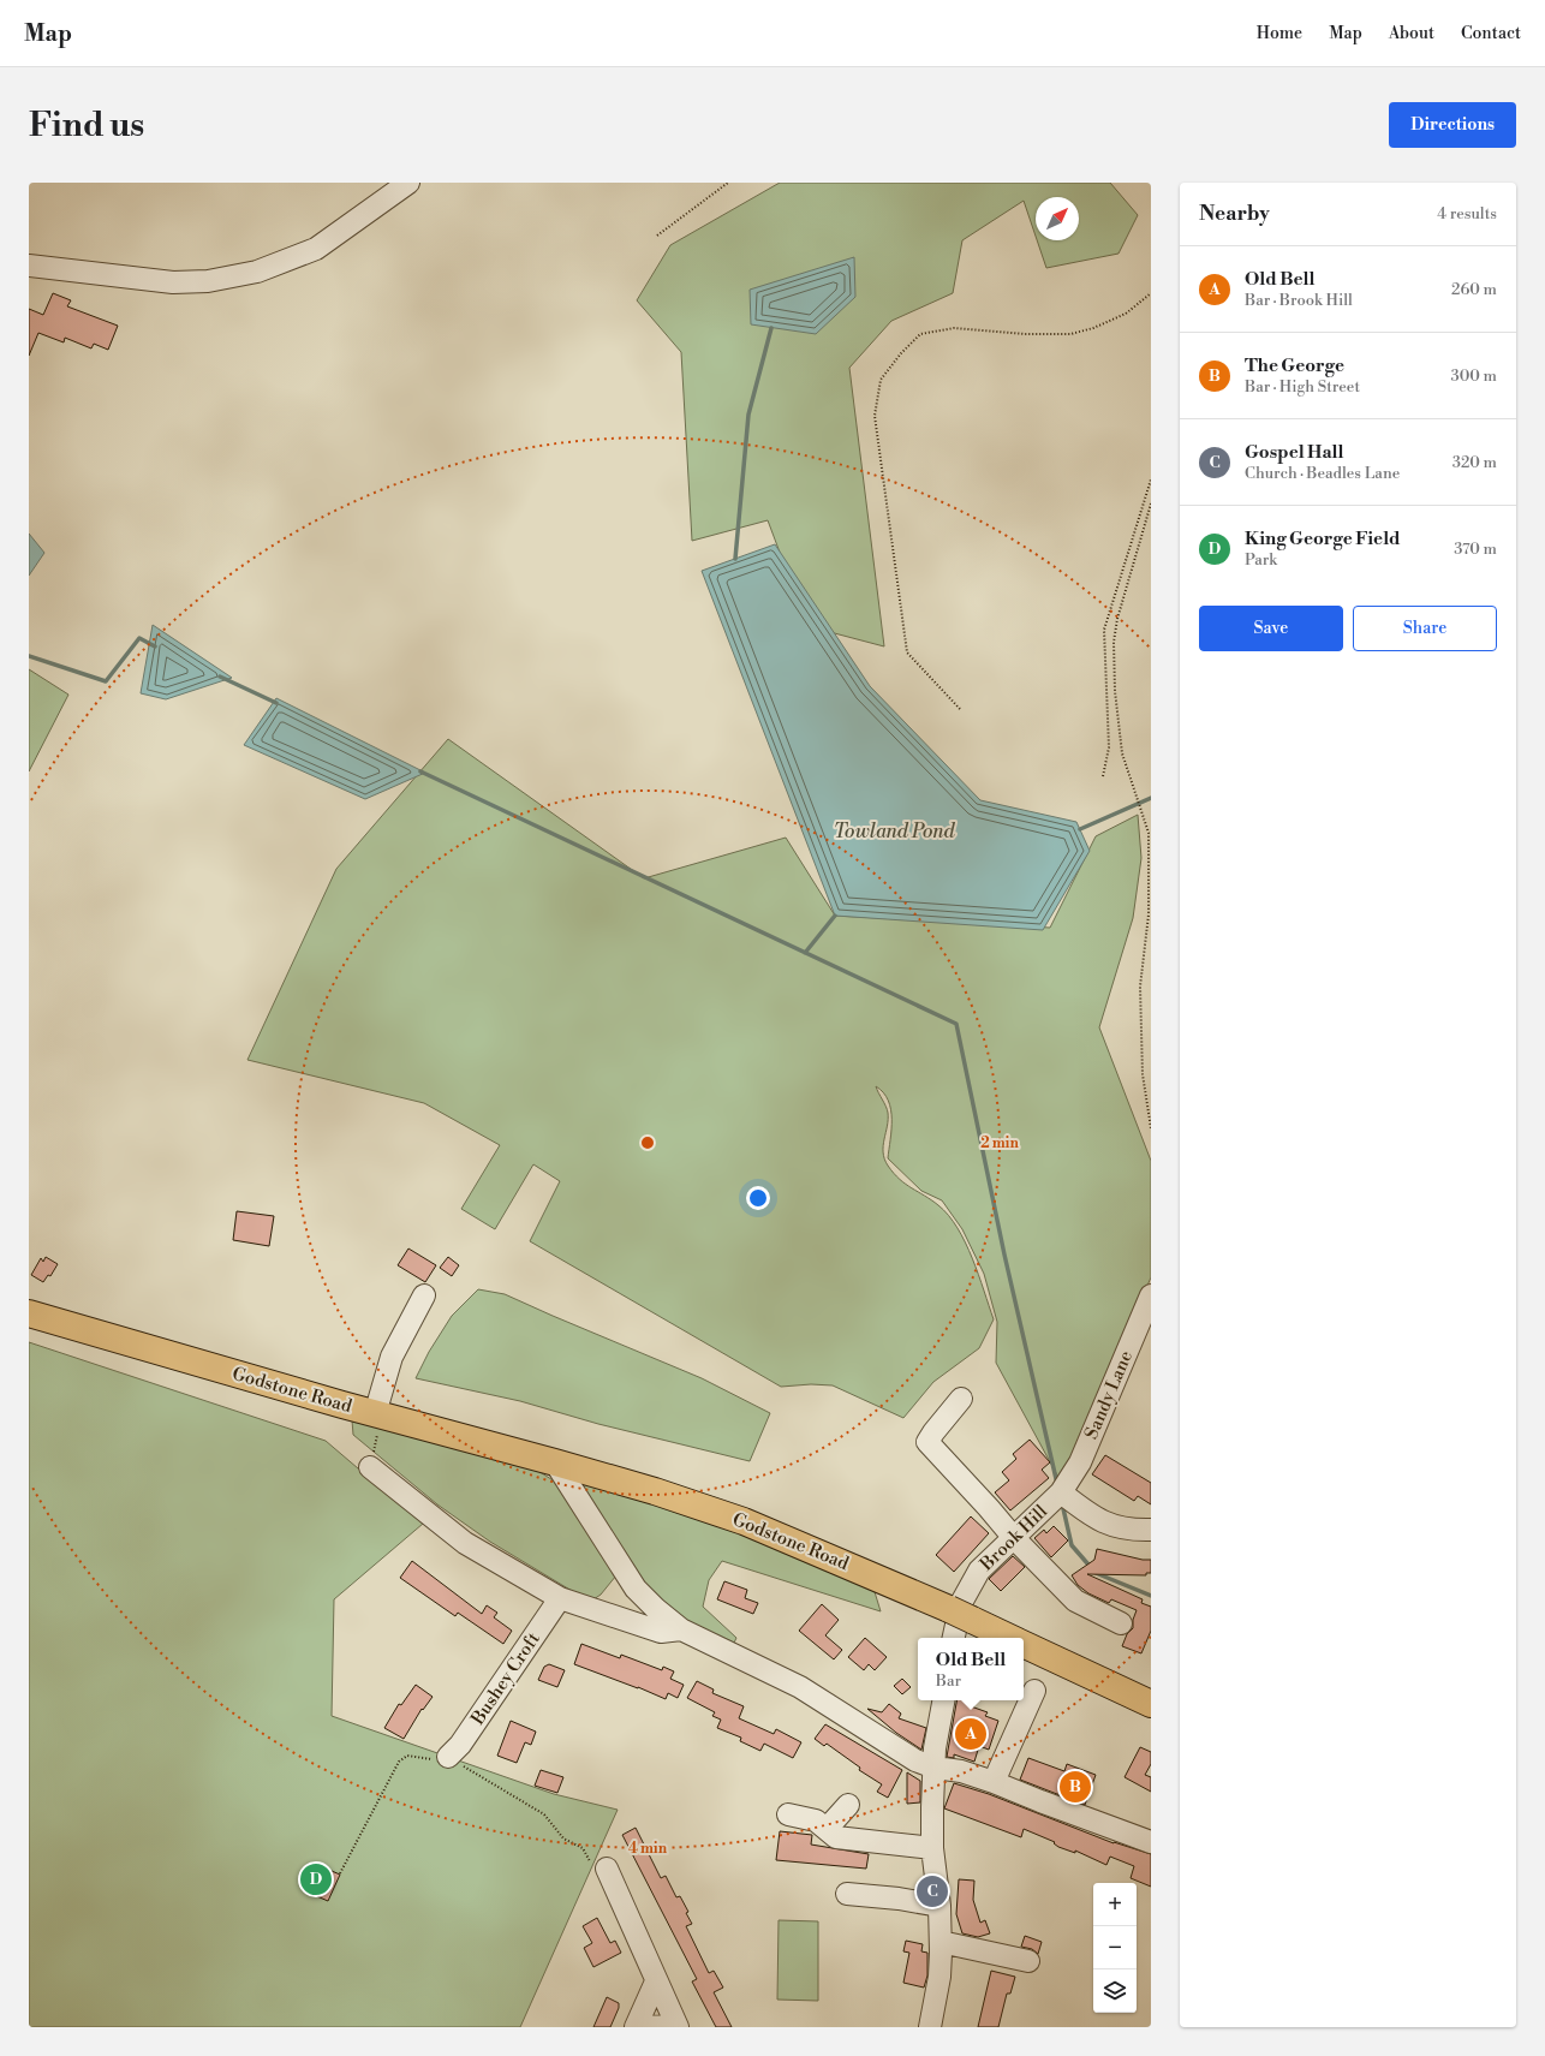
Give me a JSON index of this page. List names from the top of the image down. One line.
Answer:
{"streets":{"main road":["Godstone Road"],"street":["Sandy Lane","Brook Hill","Bushey Croft"]},"crossings":[["Sandy Lane","Brook Hill"]],"water":["Towland Pond"],"north":"top right","page":{"header":"Map","nav":["Home","Map","About","Contact"],"buttons":["Directions",["Save","Share"]],"title":"Find us","heading":["Nearby","4 results"],"list":[{"mark":"A","name":"Old Bell","note":"Bar · Brook Hill","value":"260 m"},{"mark":"B","name":"The George","note":"Bar · High Street","value":"300 m"},{"mark":"C","name":"Gospel Hall","note":"Church · Beadles Lane","value":"320 m"},{"mark":"D","name":"King George Field","note":"Park","value":"370 m"}],"popup":["Old Bell","Bar"],"pins":["A","B","D","C"],"map_buttons":["+","−"]},"rings":["2 min","4 min"]}
